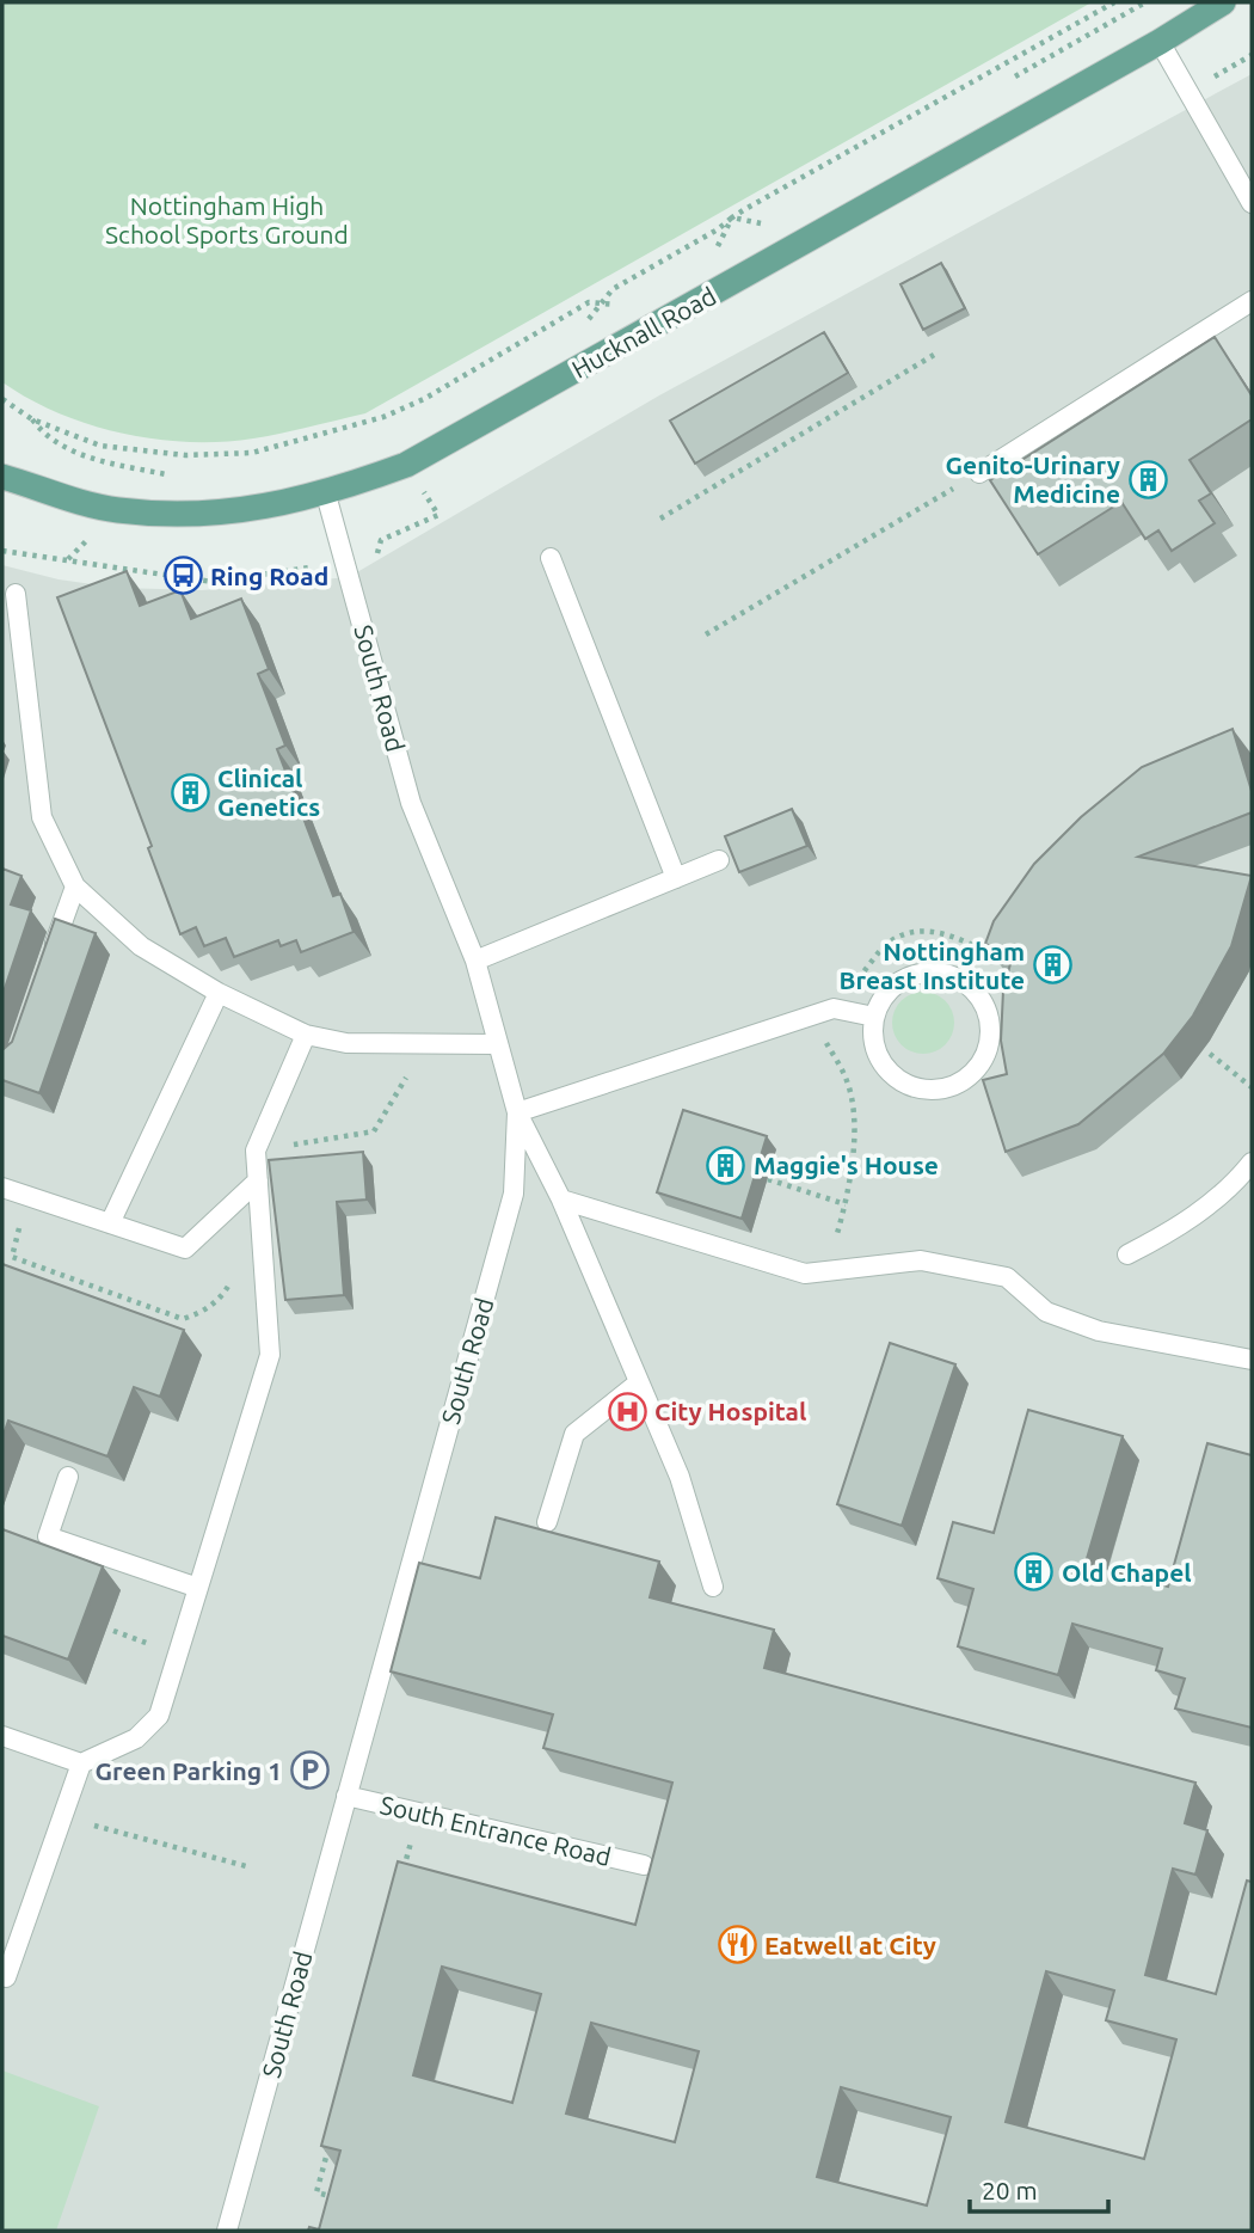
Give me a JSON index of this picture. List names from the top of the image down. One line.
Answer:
{"streets":{"main road":["Hucknall Road"],"lane":["South Road","South Entrance Road"]},"crossings":[["Hucknall Road","South Road"],["South Road","South Entrance Road"]],"parks":["Nottingham High School Sports Ground"],"places":{"building":["Genito-Urinary Medicine","Clinical Genetics","Nottingham Breast Institute","Maggie's House","Old Chapel"],"bus stop":["Ring Road"],"hospital":["City Hospital"],"parking":["Green Parking 1"],"restaurant":["Eatwell at City"]},"scale_bar":"20 m"}
